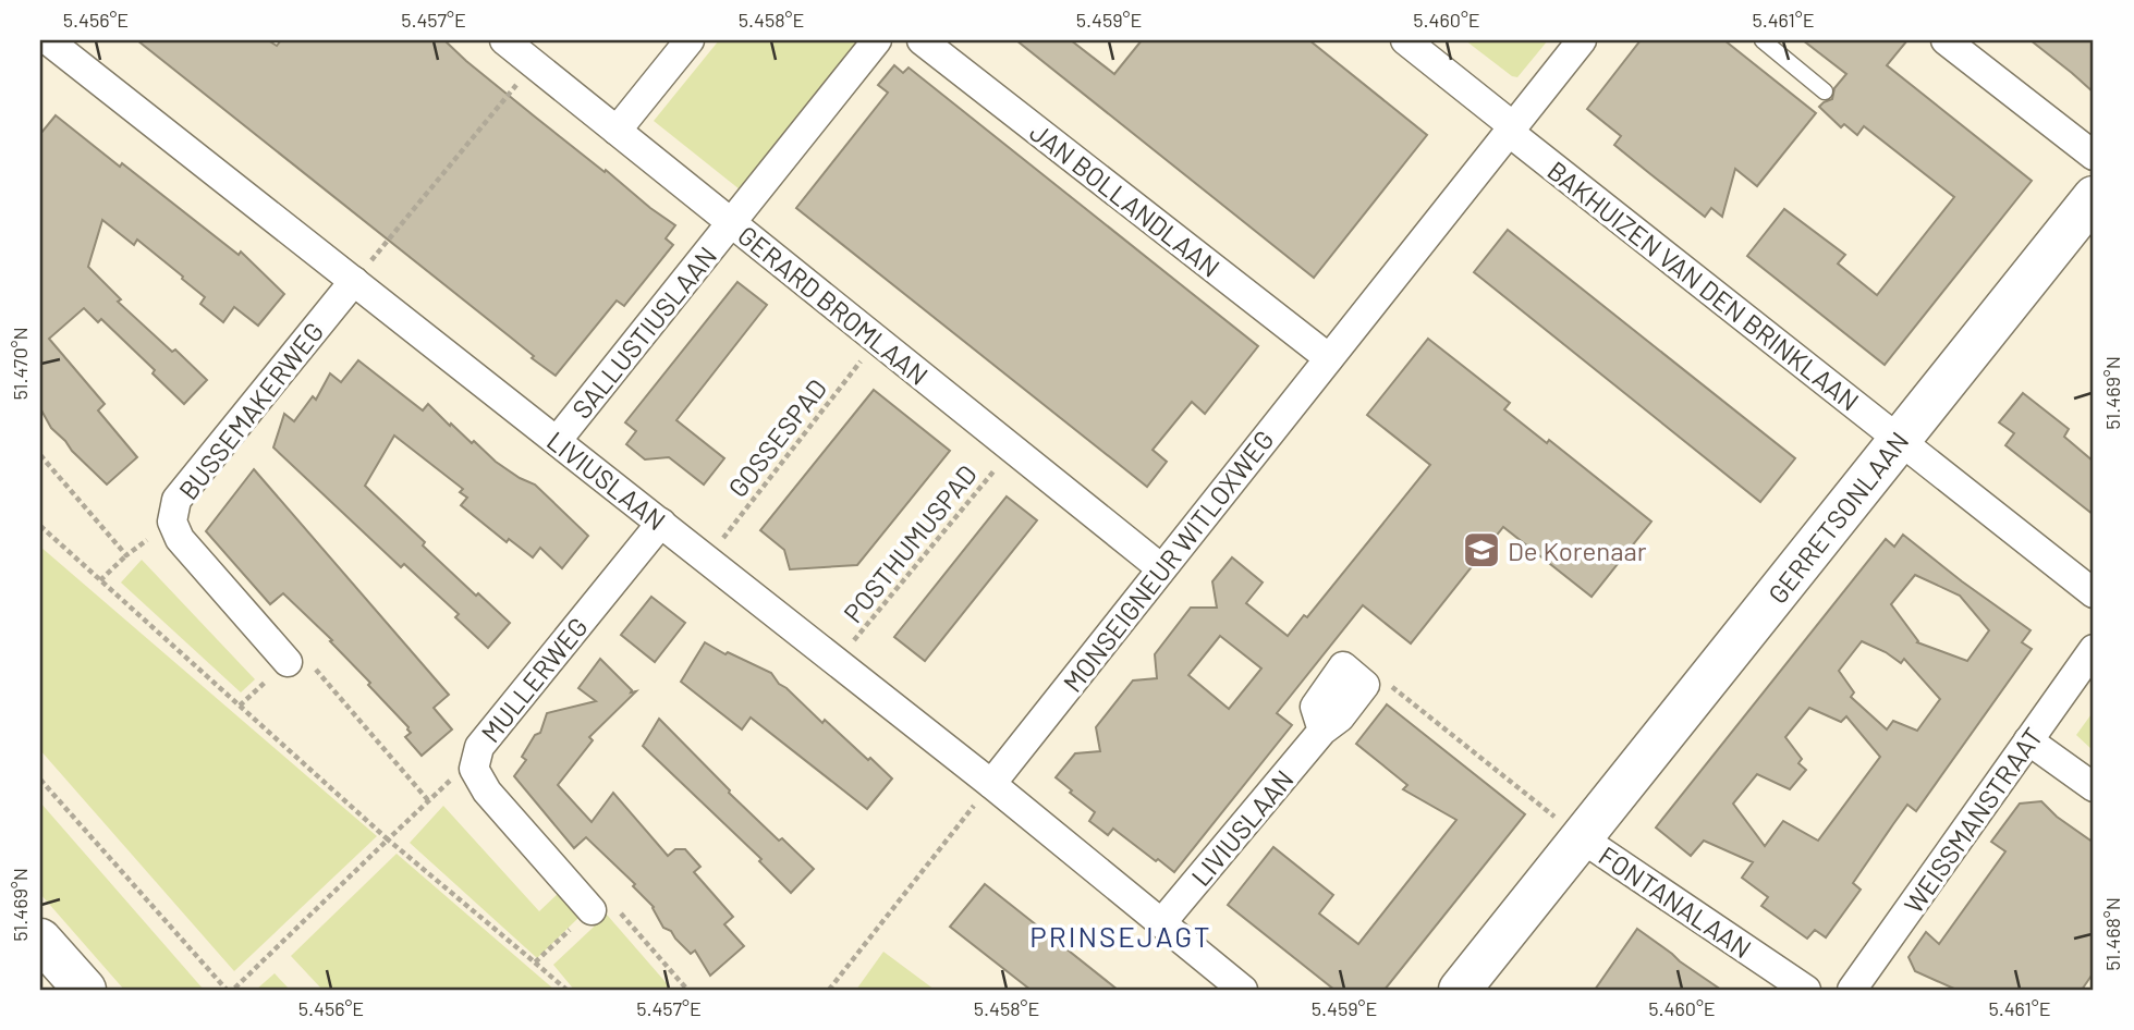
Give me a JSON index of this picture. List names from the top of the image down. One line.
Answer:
{"streets":{"street":["JAN BOLLANDLAAN","BAKHUIZEN VAN DEN BRINKLAAN","GERARD BROMLAAN","SALLUSTIUSLAAN","BUSSEMAKERWEG","LIVIUSLAAN","GERRETSONLAAN","MONSEIGNEUR WITLOXWEG","MULLERWEG","WEISSMANSTRAAT","FONTANALAAN"],"path":["GOSSESPAD","POSTHUMUSPAD"]},"crossings":[["JAN BOLLANDLAAN","MONSEIGNEUR WITLOXWEG"],["BAKHUIZEN VAN DEN BRINKLAAN","GERRETSONLAAN"],["BAKHUIZEN VAN DEN BRINKLAAN","MONSEIGNEUR WITLOXWEG"],["GERARD BROMLAAN","SALLUSTIUSLAAN"],["GERARD BROMLAAN","GOSSESPAD"],["GERARD BROMLAAN","POSTHUMUSPAD"],["GERARD BROMLAAN","MONSEIGNEUR WITLOXWEG"],["SALLUSTIUSLAAN","LIVIUSLAAN"],["BUSSEMAKERWEG","LIVIUSLAAN"],["GOSSESPAD","LIVIUSLAAN"],["LIVIUSLAAN","POSTHUMUSPAD"],["LIVIUSLAAN","MONSEIGNEUR WITLOXWEG"],["LIVIUSLAAN","MULLERWEG"],["GERRETSONLAAN","FONTANALAAN"]],"districts":["PRINSEJAGT"],"places":{"school or university":["De Korenaar"]},"coordinates":["5.456°E","5.457°E","5.458°E","5.459°E","5.460°E","5.461°E","51.470°N","51.469°N","51.468°N"]}
